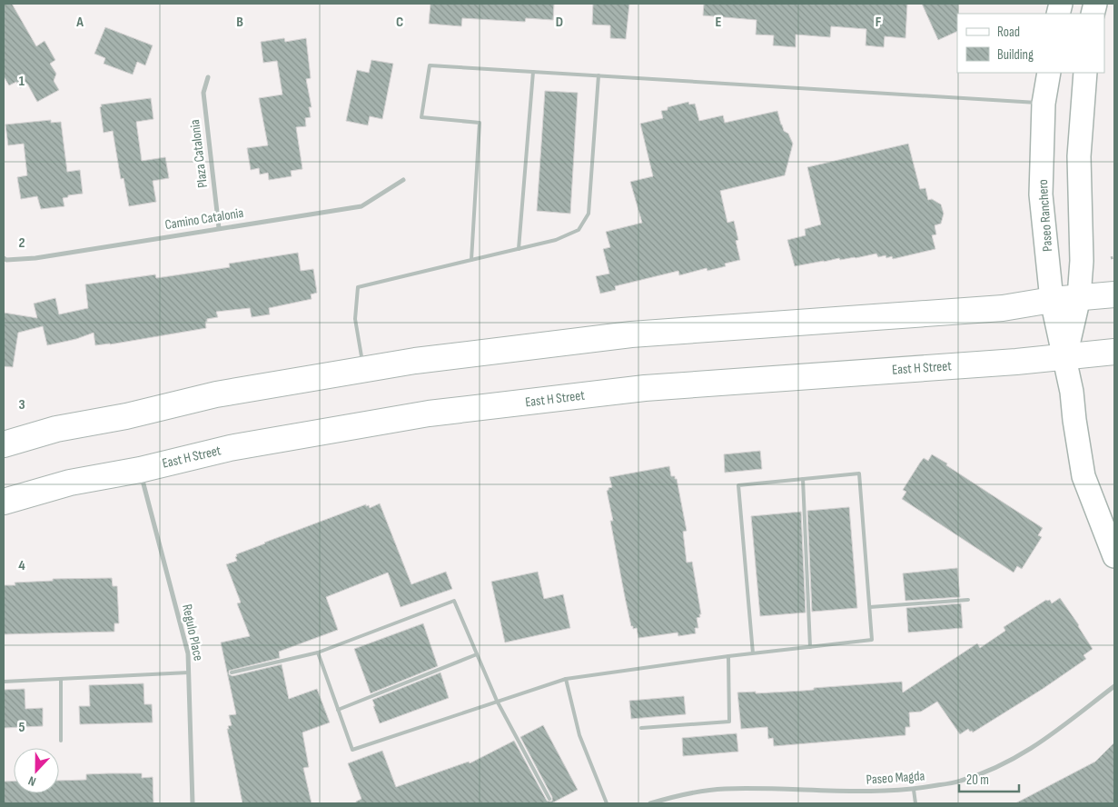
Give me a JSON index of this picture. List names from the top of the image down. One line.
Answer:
{"streets":{"main road":["Paseo Ranchero","East H Street"],"street":["Plaza Catalonia","Camino Catalonia","Regulo Place","Paseo Magda"]},"crossings":[["Plaza Catalonia","Camino Catalonia"],["Paseo Ranchero","East H Street"],["East H Street","Regulo Place"]],"legend":["Road","Building"],"scale_bar":"20 m","north":"bottom","grid":{"columns":["A","B","C","D","E","F"],"rows":["1","2","3","4","5"]}}
